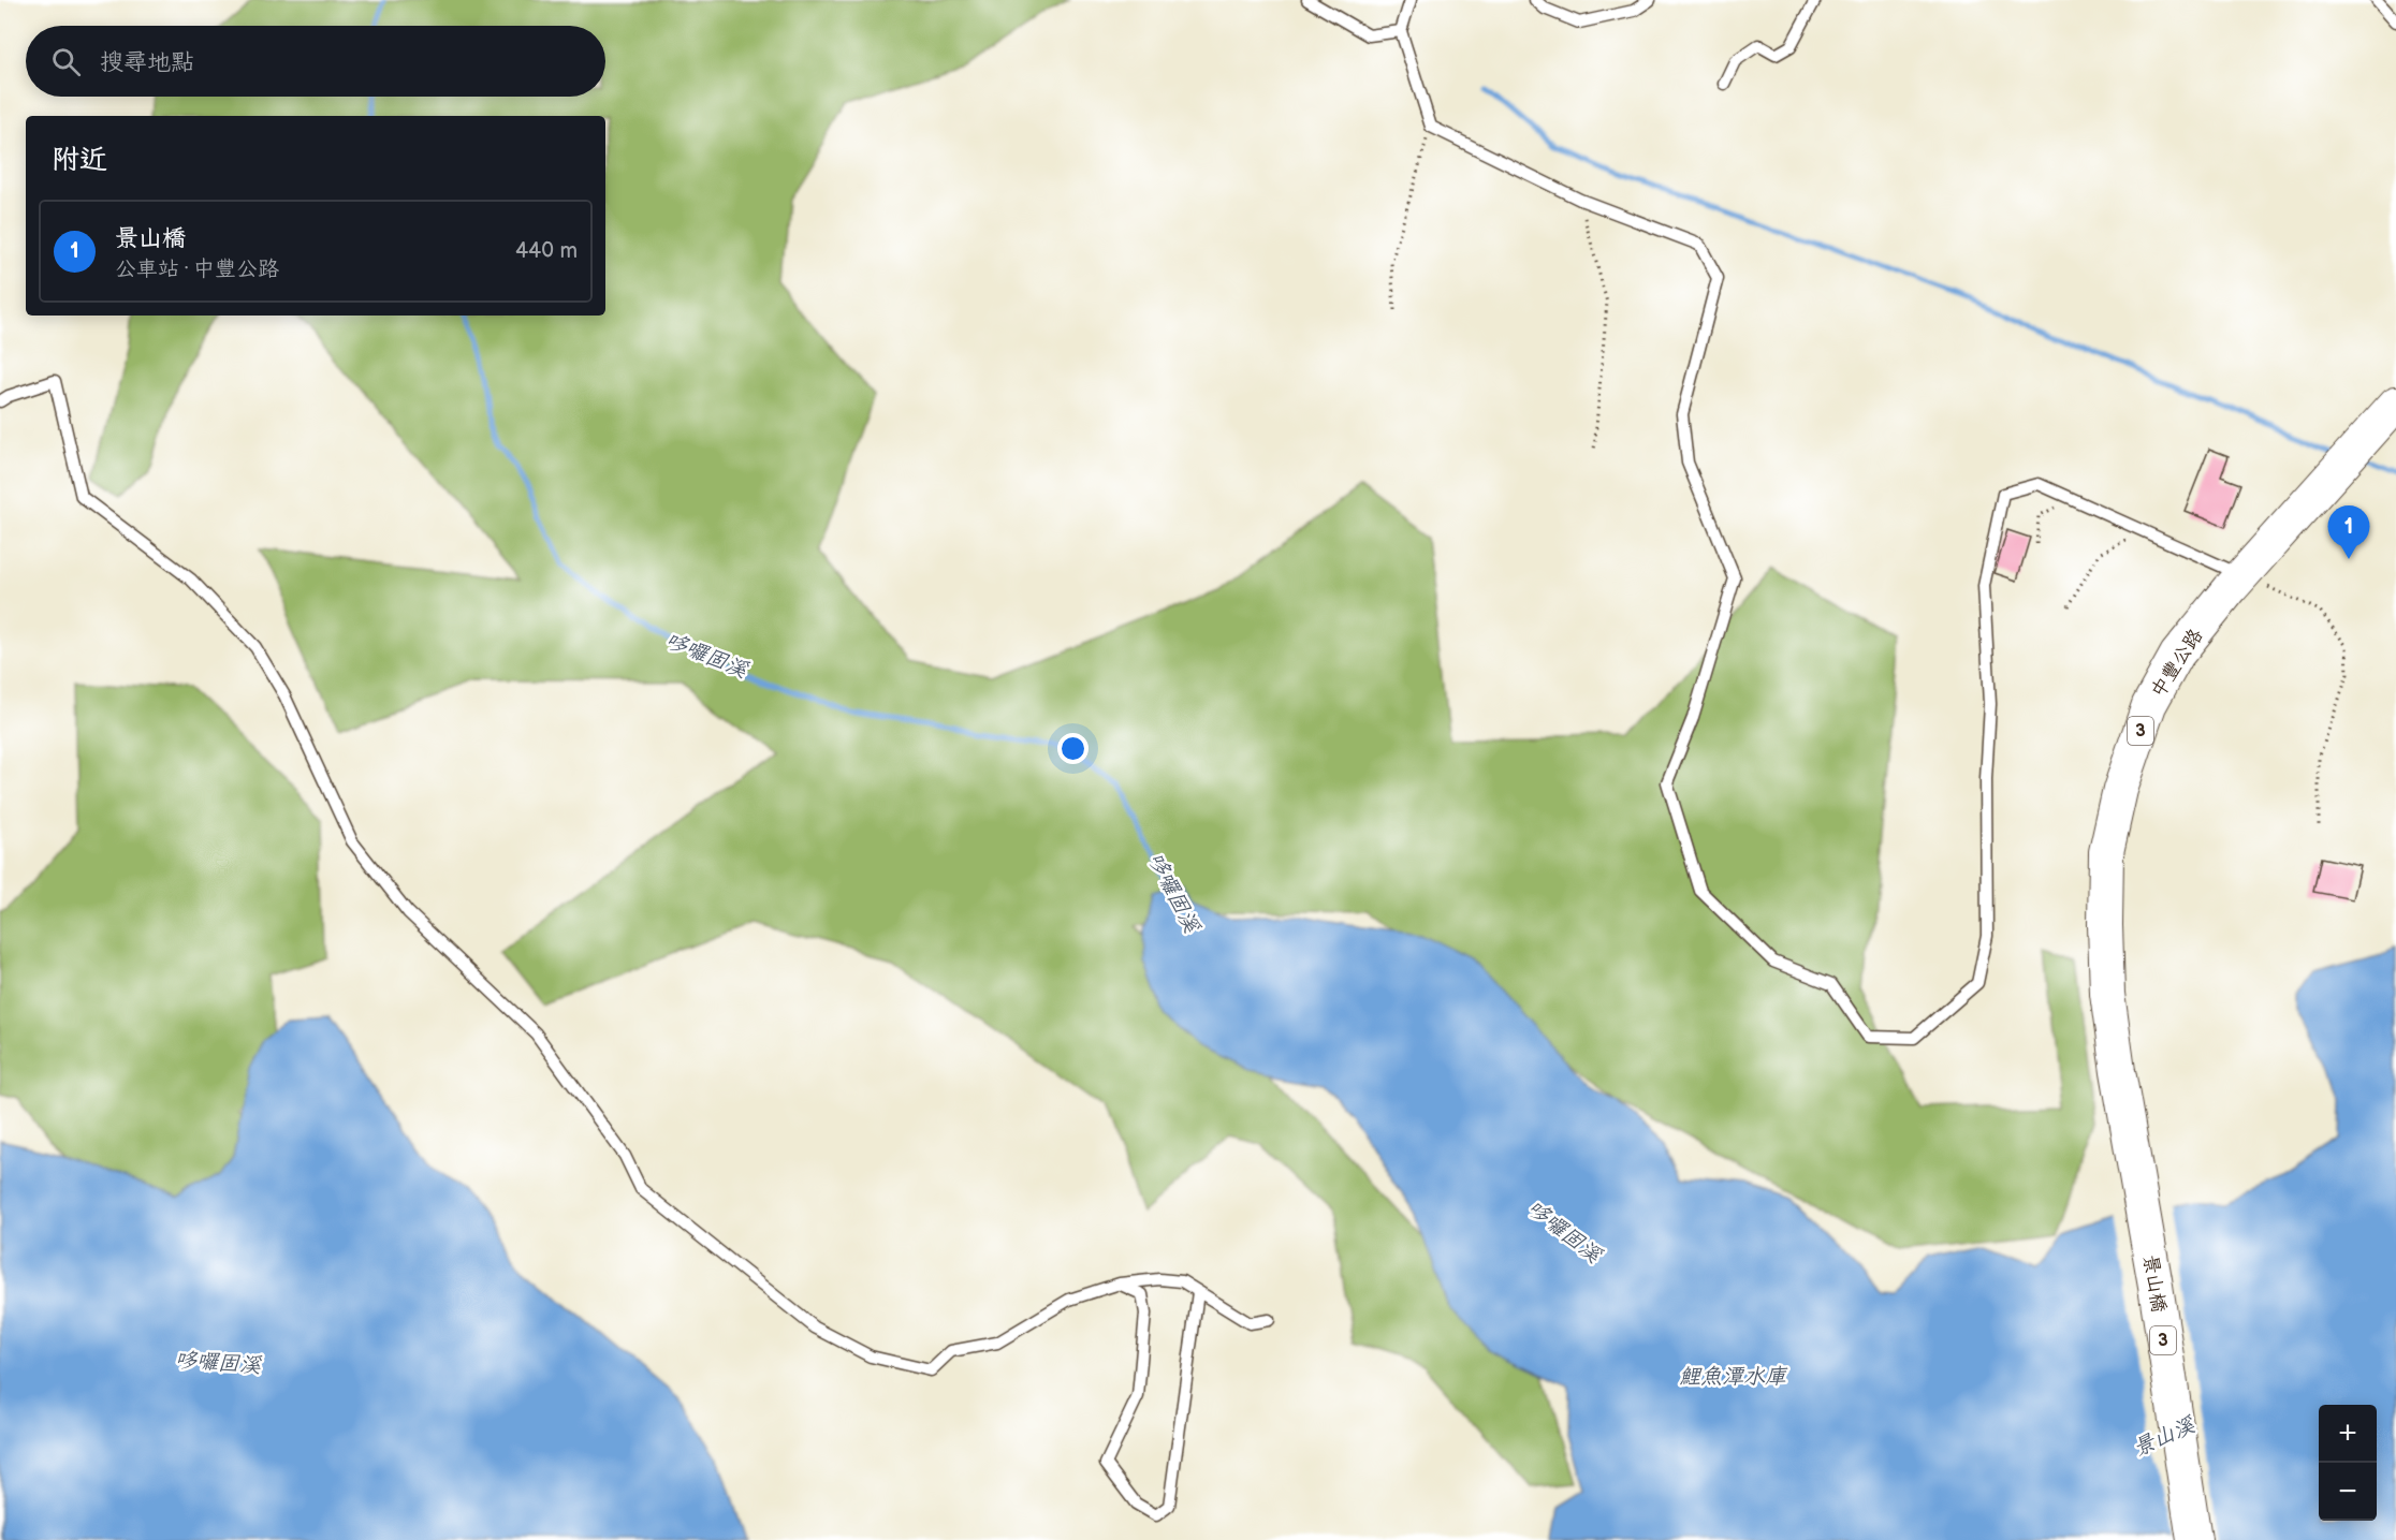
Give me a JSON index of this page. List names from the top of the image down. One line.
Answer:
{"streets":{"main road":["中豐公路","3","景山橋"]},"crossings":[["中豐公路","景山橋"]],"water":["哆囉固溪","鯉魚潭水庫","景山溪"],"page":{"search":"搜尋地點","heading":"附近","list":[{"mark":"1","name":"景山橋","note":"公車站 · 中豐公路","value":"440 m"}],"pins":"1","map_buttons":["+","−"]}}
